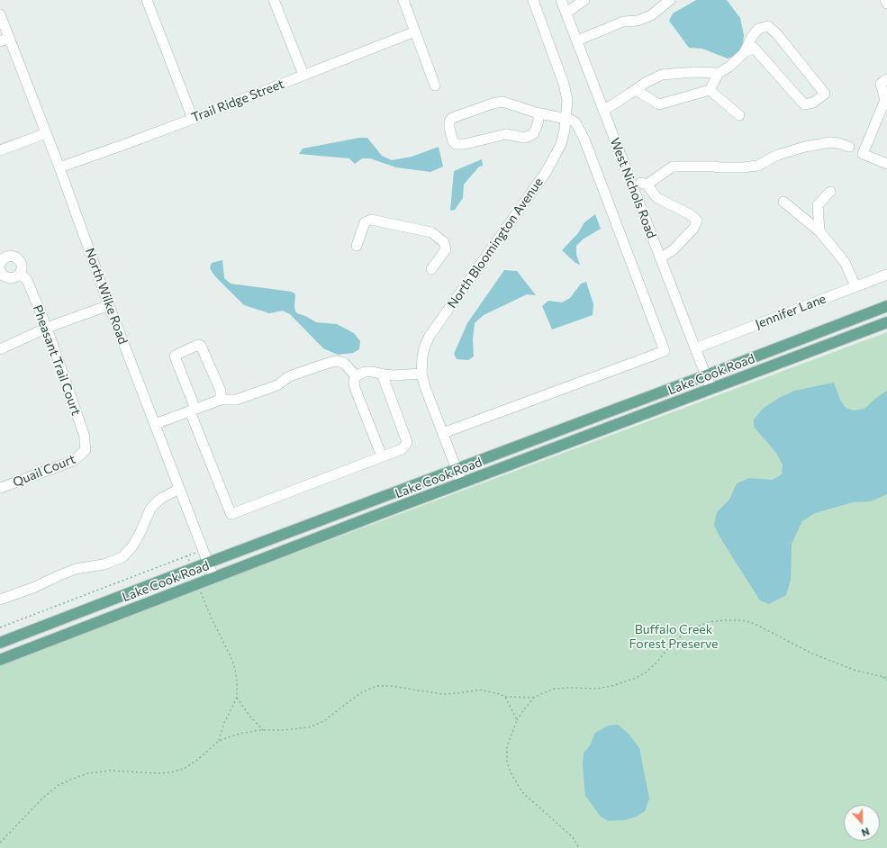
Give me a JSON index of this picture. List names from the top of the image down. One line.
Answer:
{"streets":{"main road":["Lake Cook Road"],"street":["Trail Ridge Street","West Nichols Road","North Bloomington Avenue","North Wilke Road","Jennifer Lane","Pheasant Trail Court","Quail Court"]},"crossings":[["Trail Ridge Street","North Wilke Road"],["West Nichols Road","Jennifer Lane"],["West Nichols Road","Lake Cook Road"],["North Bloomington Avenue","Lake Cook Road"],["North Wilke Road","Lake Cook Road"],["Pheasant Trail Court","Quail Court"]],"parks":["Buffalo Creek Forest Preserve"],"north":"bottom"}
